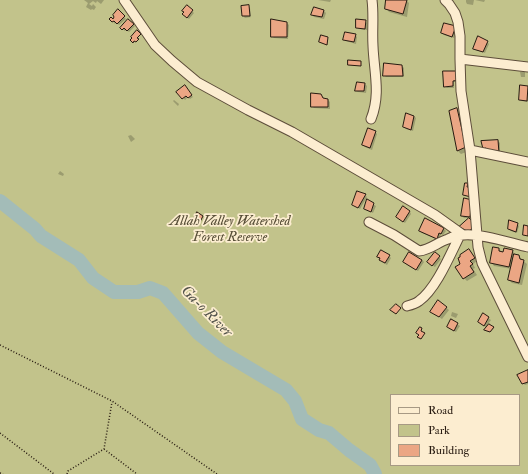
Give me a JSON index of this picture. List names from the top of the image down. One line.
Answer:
{"water":["Ga-o River"],"parks":["Allah Valley Watershed Forest Reserve"],"legend":["Road","Park","Building"]}
